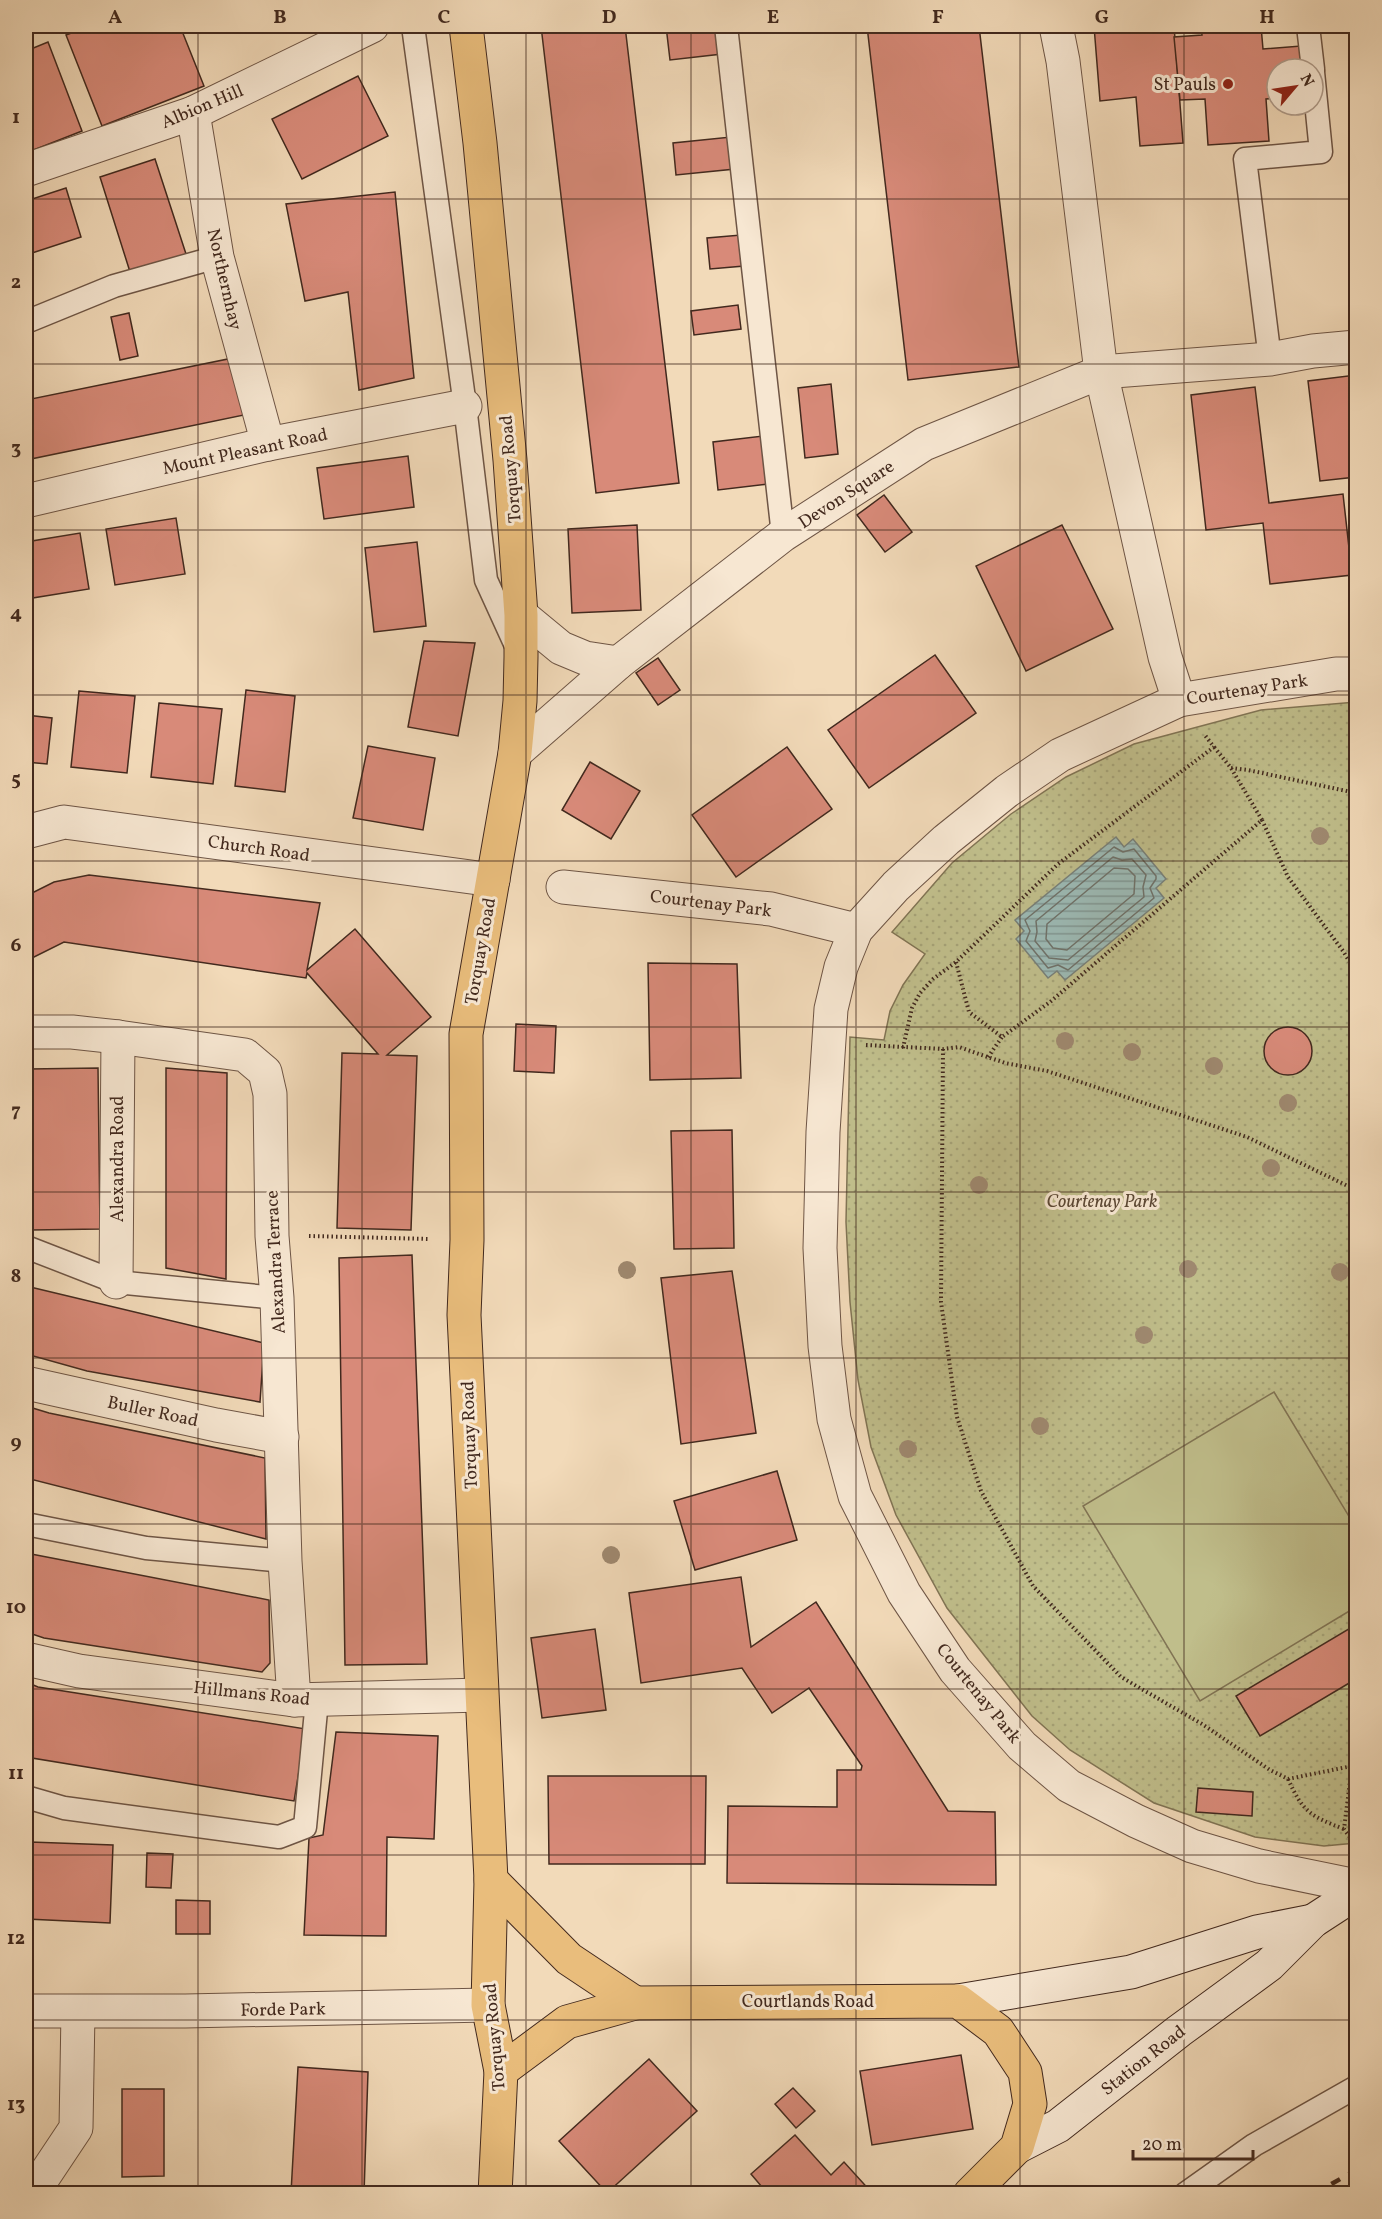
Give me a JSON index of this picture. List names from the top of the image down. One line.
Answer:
{"streets":{"main road":["Torquay Road","Courtlands Road","Station Road"],"street":["Albion Hill","Northernhay","Mount Pleasant Road","Devon Square","Courtenay Park","Church Road","Alexandra Road","Alexandra Terrace","Buller Road","Hillmans Road","Forde Park"]},"crossings":[["Albion Hill","Northernhay"],["Northernhay","Mount Pleasant Road"],["Torquay Road","Devon Square"],["Torquay Road","Church Road"],["Torquay Road","Hillmans Road"],["Torquay Road","Courtlands Road"],["Torquay Road","Forde Park"],["Alexandra Road","Alexandra Terrace"],["Alexandra Terrace","Buller Road"],["Alexandra Terrace","Hillmans Road"],["Courtlands Road","Station Road"]],"parks":["Courtenay Park"],"places":["St Pauls"],"scale_bar":"20 m","north":"top right","grid":{"columns":["A","B","C","D","E","F","G","H"],"rows":["1","2","3","4","5","6","7","8","9","10","11","12","13"]}}
